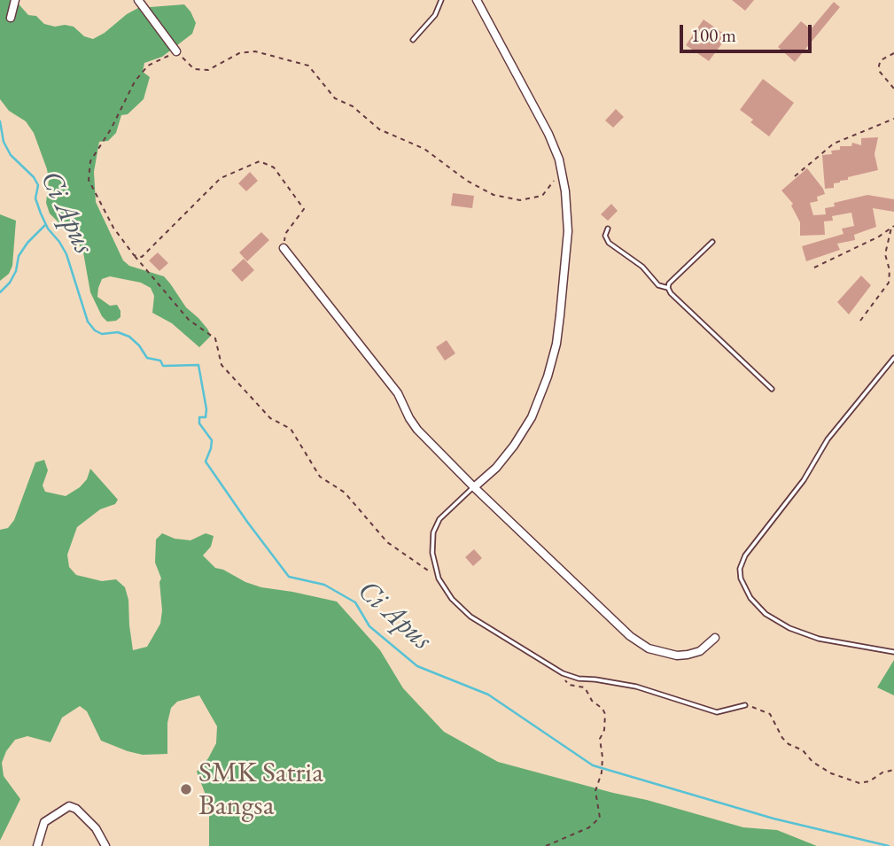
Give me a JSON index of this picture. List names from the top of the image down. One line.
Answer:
{"water":["Ci Apus"],"places":["SMK Satria Bangsa"],"scale_bar":"100 m"}
